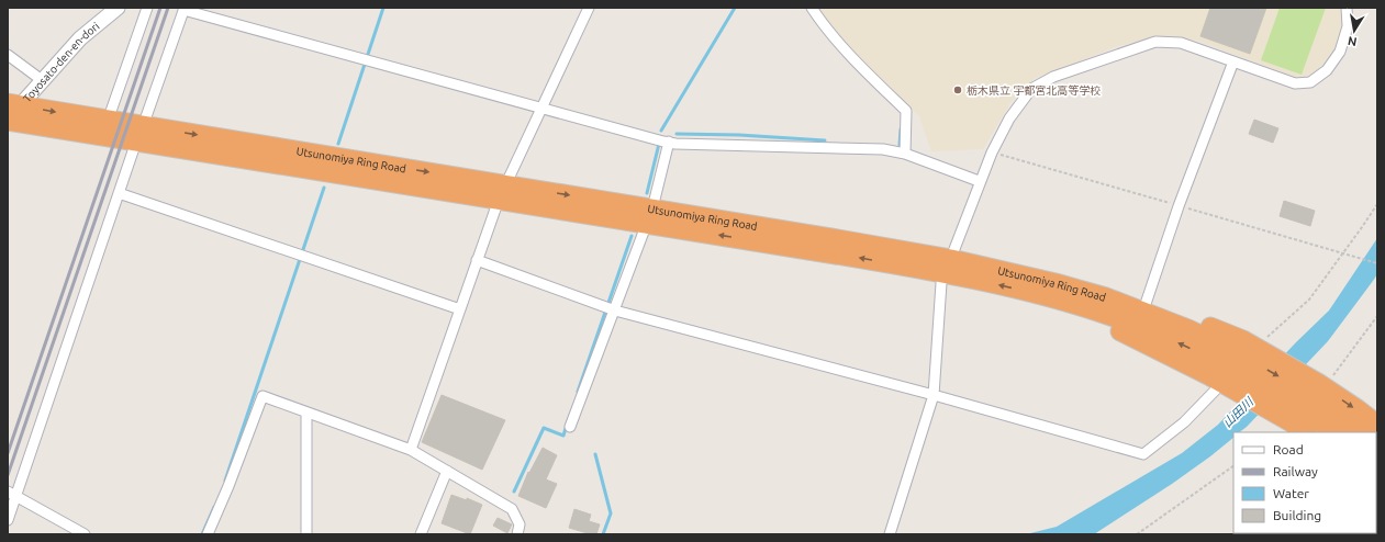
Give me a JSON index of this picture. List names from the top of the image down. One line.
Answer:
{"streets":{"highway":["Utsunomiya Ring Road"],"street":["Toyosato-den-en-dori"]},"crossings":[["Toyosato-den-en-dori","Utsunomiya Ring Road"]],"water":["山田川"],"places":["栃木県立 宇都宮北高等学校"],"legend":["Road","Railway","Water","Building"],"north":"bottom"}
